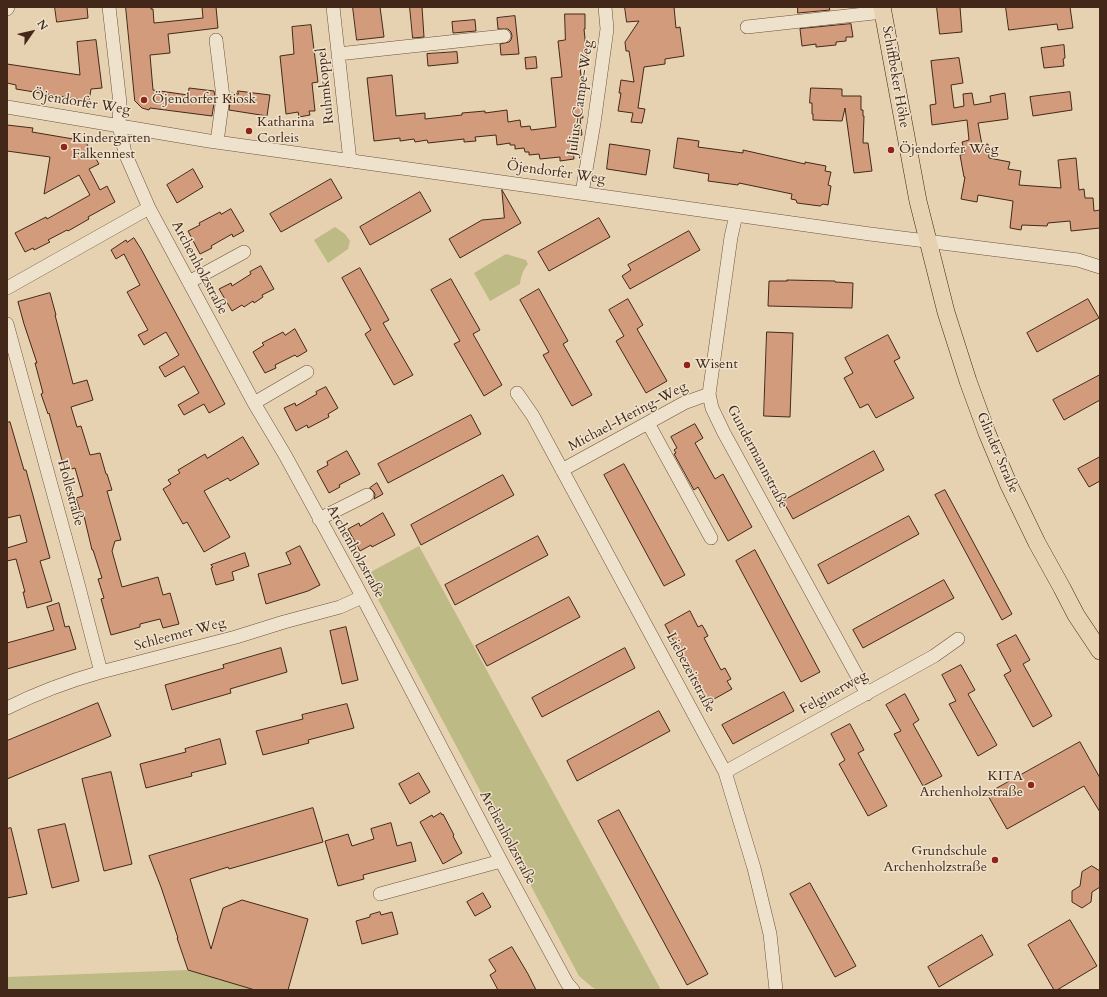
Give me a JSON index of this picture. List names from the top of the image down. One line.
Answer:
{"streets":{"main road":["Schiffbeker Höhe","Glinder Straße"],"street":["Ruhmkoppel","Julius-Campe-Weg","Öjendorfer Weg","Archenholzstraße","Michael-Hering-Weg","Gundermannstraße","Hollestraße","Schleemer Weg","Liebezeitstraße","Felginerweg"]},"crossings":[["Schiffbeker Höhe","Öjendorfer Weg"],["Schiffbeker Höhe","Glinder Straße"],["Ruhmkoppel","Öjendorfer Weg"],["Julius-Campe-Weg","Öjendorfer Weg"],["Öjendorfer Weg","Archenholzstraße"],["Öjendorfer Weg","Glinder Straße"],["Öjendorfer Weg","Gundermannstraße"],["Archenholzstraße","Schleemer Weg"],["Michael-Hering-Weg","Gundermannstraße"],["Michael-Hering-Weg","Liebezeitstraße"],["Gundermannstraße","Felginerweg"],["Hollestraße","Schleemer Weg"],["Liebezeitstraße","Felginerweg"]],"places":["Öjendorfer Kiosk","Katharina Corleis","Kindergarten Falkennest","Öjendorfer Weg","Wisent","KITA Archenholzstraße","Grundschule Archenholzstraße"],"north":"top right"}
